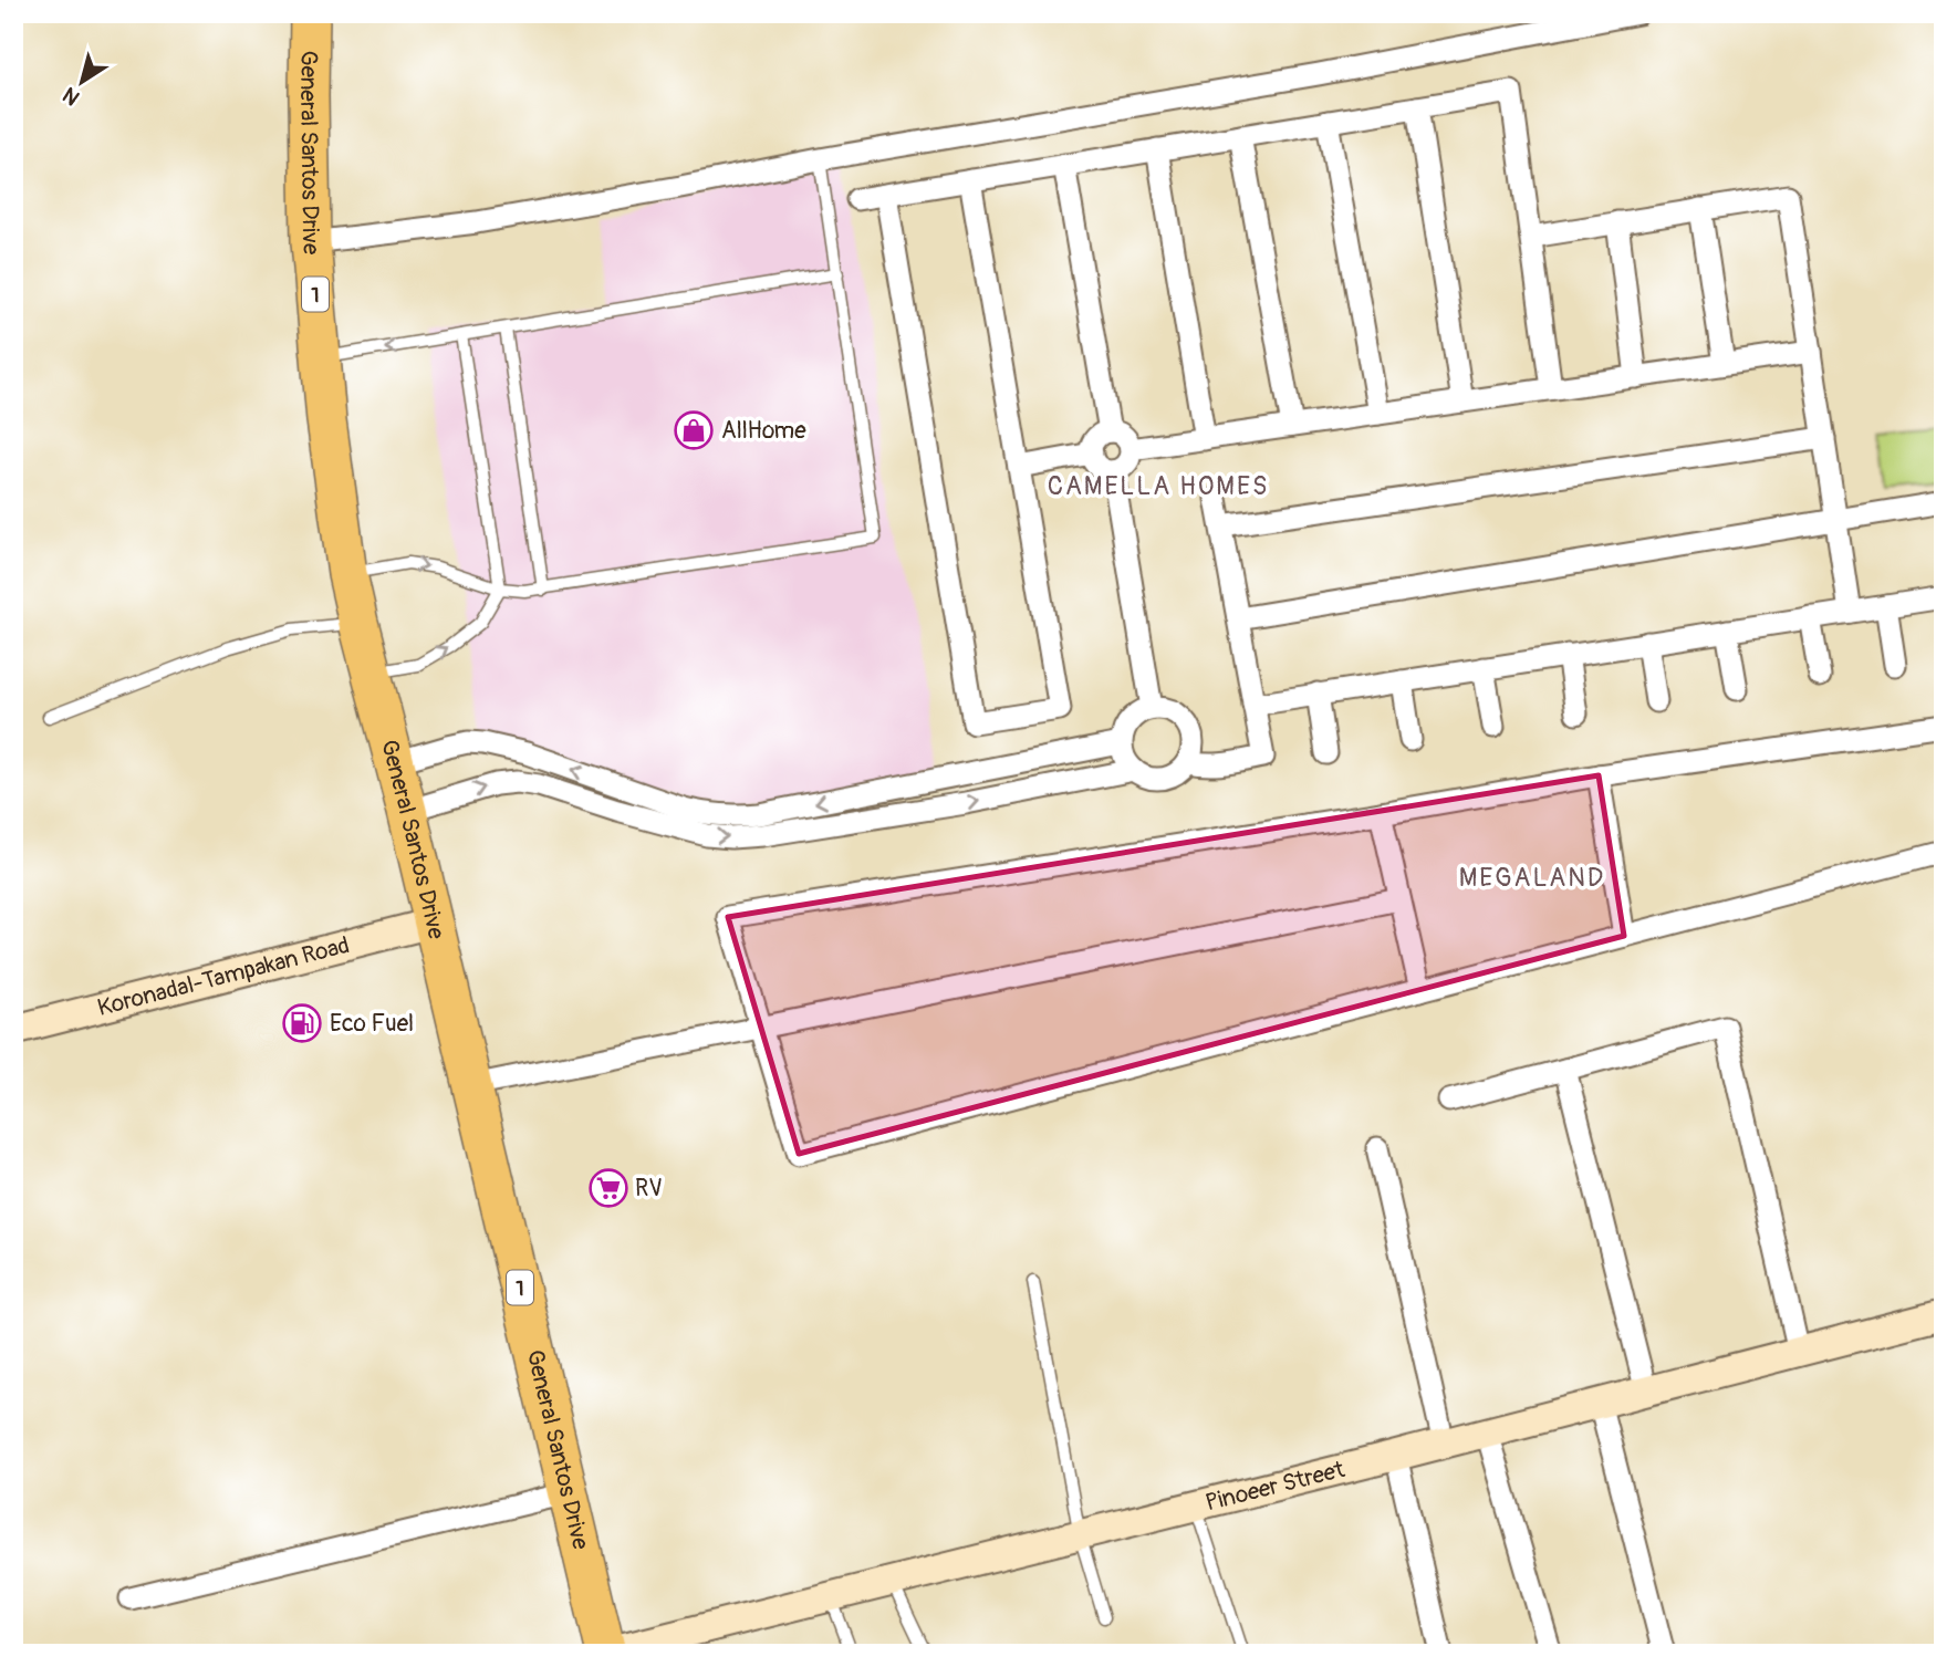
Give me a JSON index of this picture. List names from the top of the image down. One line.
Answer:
{"streets":{"highway":["General Santos Drive","1"],"main road":["Koronadal-Tampakan Road","Pinoeer Street"]},"crossings":[["General Santos Drive","Koronadal-Tampakan Road"],["General Santos Drive","Pinoeer Street"]],"districts":["CAMELLA HOMES","MEGALAND"],"places":{"shop":["AllHome"],"fuel station":["Eco Fuel"],"supermarket":["RV"]},"north":"bottom left"}
